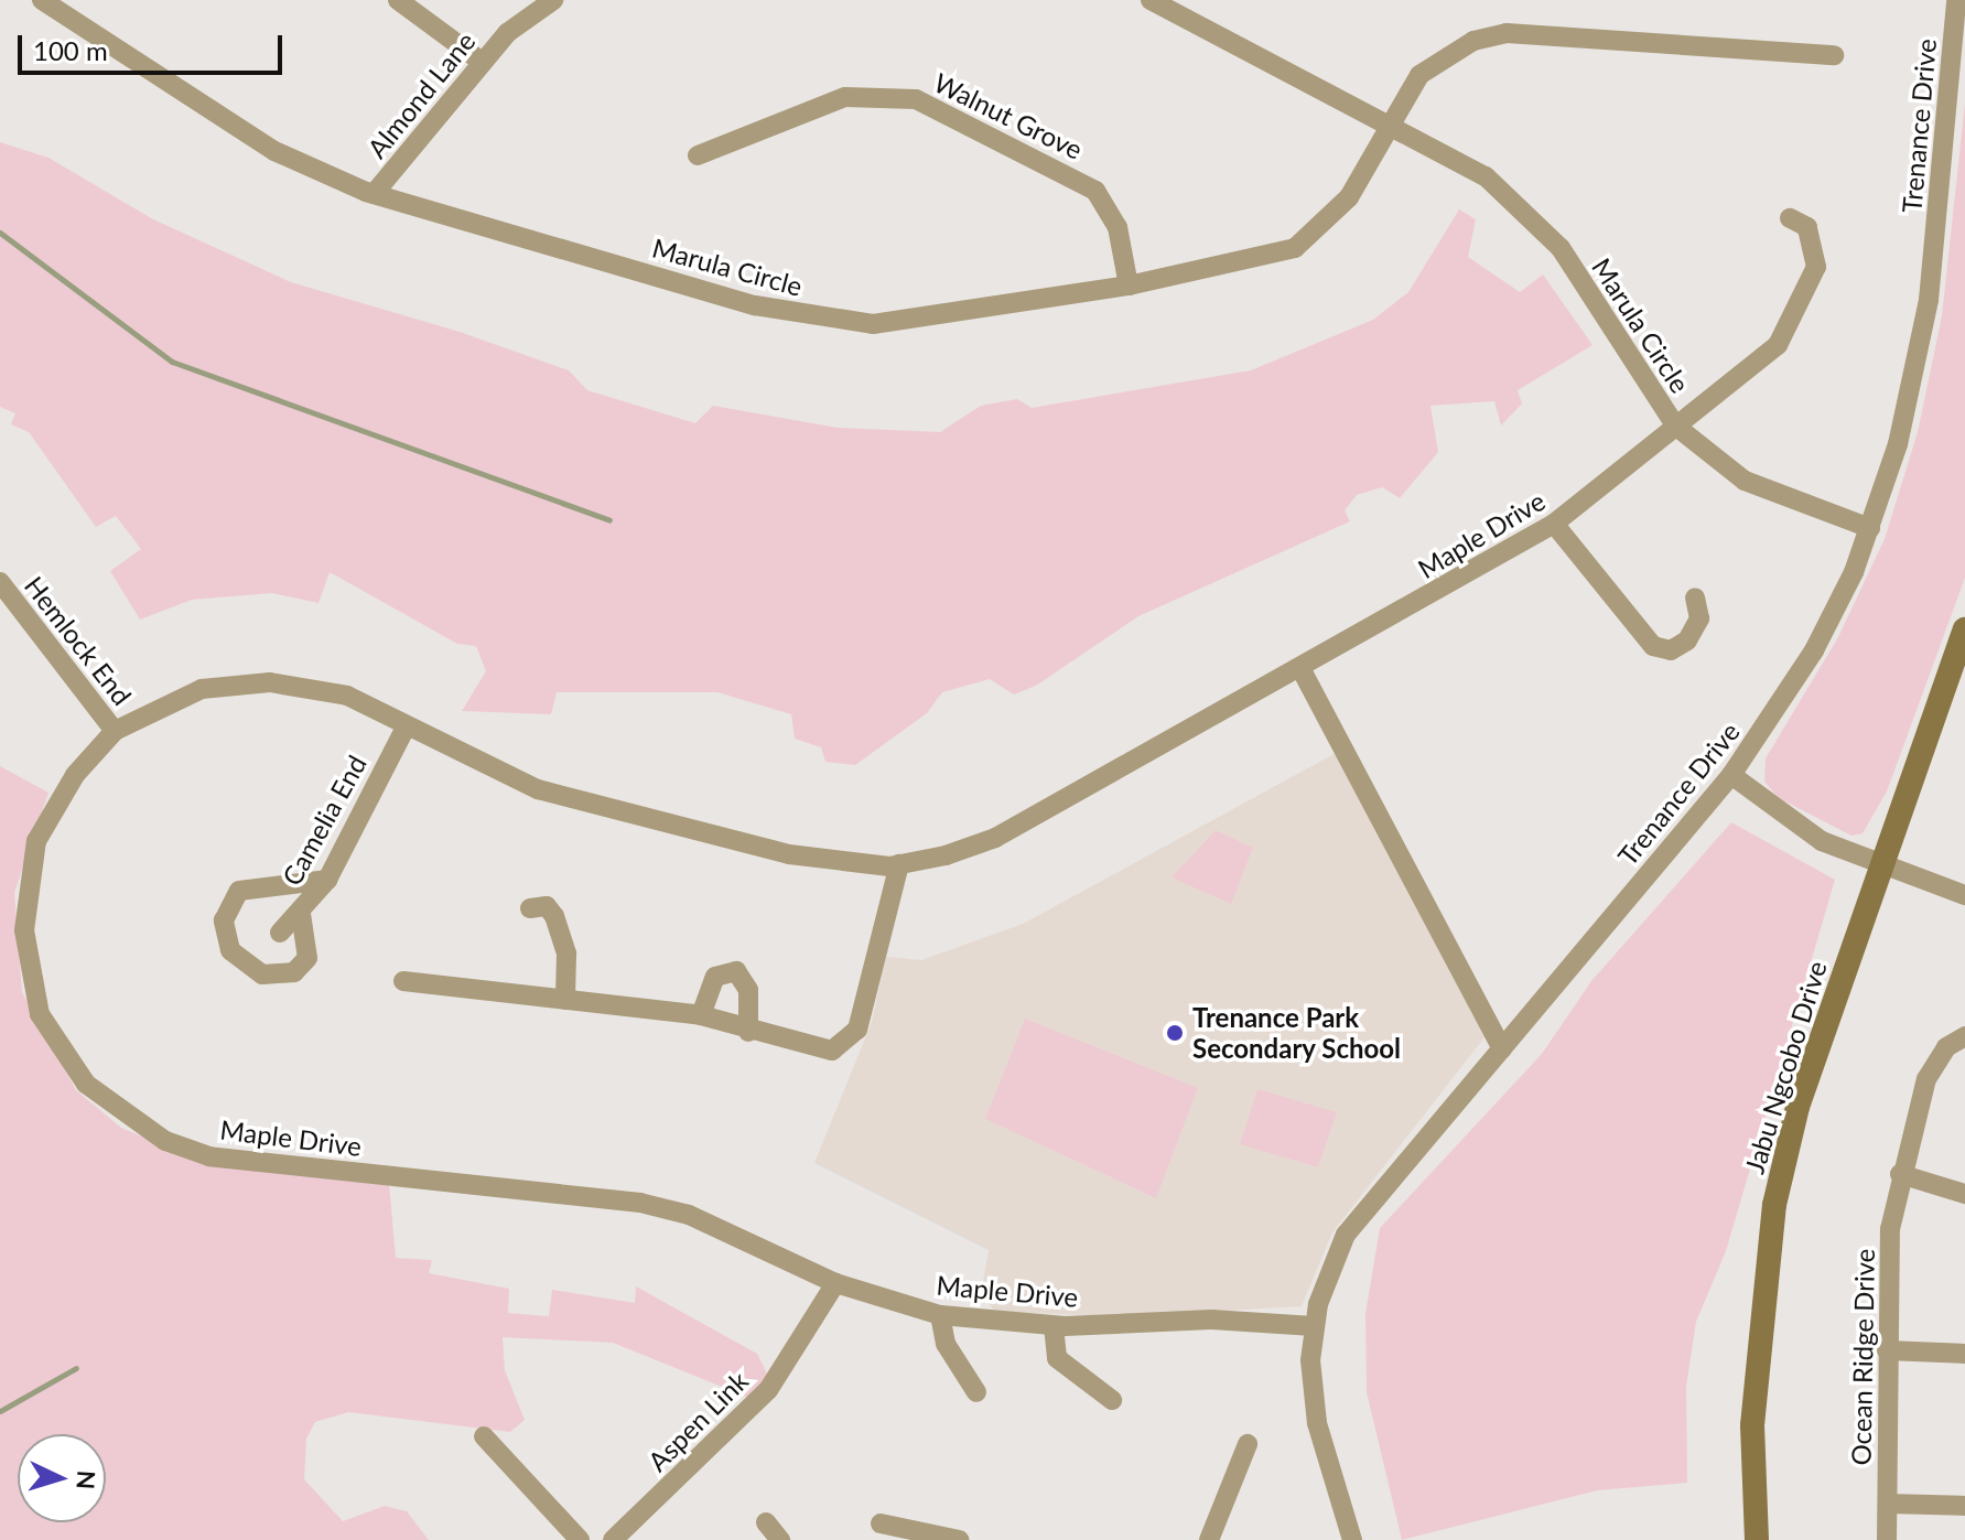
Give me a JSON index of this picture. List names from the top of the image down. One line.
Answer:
{"streets":{"main road":["Jabu Ngcobo Drive"],"street":["Almond Lane","Walnut Grove","Trenance Drive","Marula Circle","Maple Drive","Hemlock End","Camelia End","Ocean Ridge Drive","Aspen Link"]},"crossings":[["Almond Lane","Marula Circle"],["Walnut Grove","Marula Circle"],["Trenance Drive","Marula Circle"],["Trenance Drive","Maple Drive"],["Marula Circle","Maple Drive"],["Maple Drive","Hemlock End"],["Maple Drive","Camelia End"],["Maple Drive","Aspen Link"]],"places":["Trenance Park Secondary School"],"scale_bar":"100 m","north":"right"}
